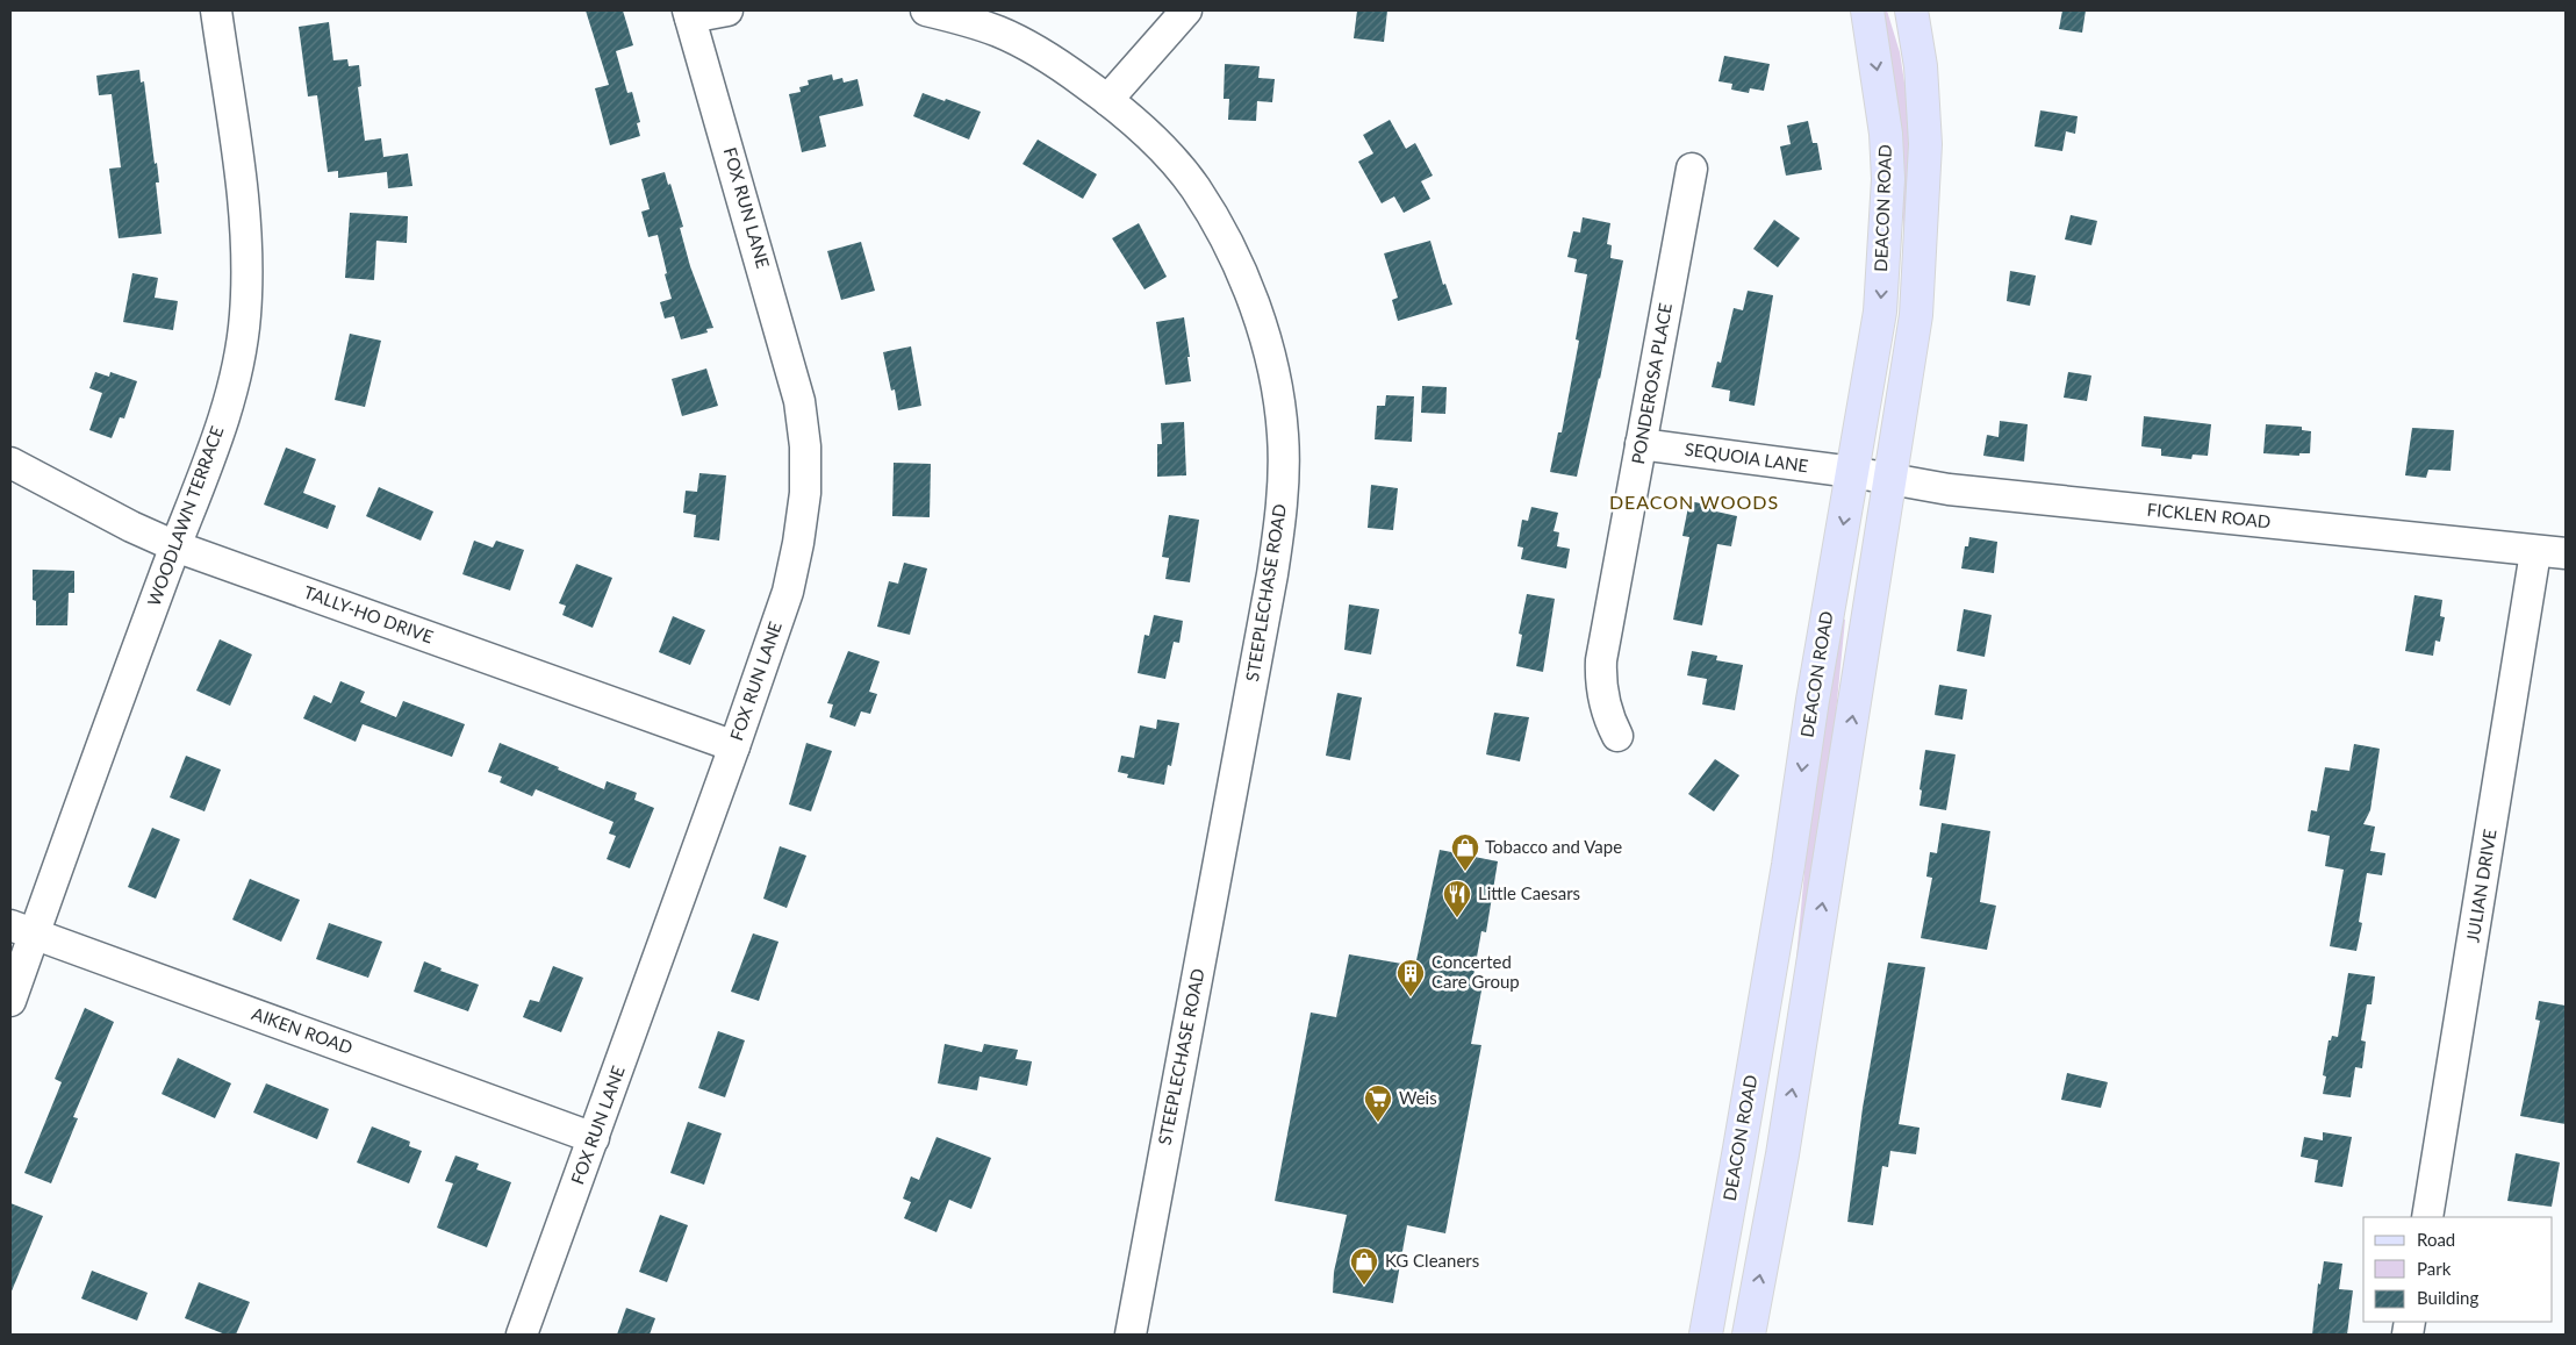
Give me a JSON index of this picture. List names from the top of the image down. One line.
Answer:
{"streets":{"main road":["DEACON ROAD"],"street":["FOX RUN LANE","PONDEROSA PLACE","SEQUOIA LANE","WOODLAWN TERRACE","FICKLEN ROAD","STEEPLECHASE ROAD","TALLY-HO DRIVE","JULIAN DRIVE","AIKEN ROAD"]},"crossings":[["FOX RUN LANE","TALLY-HO DRIVE"],["FOX RUN LANE","AIKEN ROAD"],["DEACON ROAD","SEQUOIA LANE"],["DEACON ROAD","FICKLEN ROAD"],["PONDEROSA PLACE","SEQUOIA LANE"],["SEQUOIA LANE","FICKLEN ROAD"],["WOODLAWN TERRACE","TALLY-HO DRIVE"],["WOODLAWN TERRACE","AIKEN ROAD"],["FICKLEN ROAD","JULIAN DRIVE"]],"districts":["DEACON WOODS"],"places":{"shop":["Tobacco and Vape","KG Cleaners"],"restaurant":["Little Caesars"],"building":["Concerted Care Group"],"supermarket":["Weis"]},"legend":["Road","Park","Building"]}
